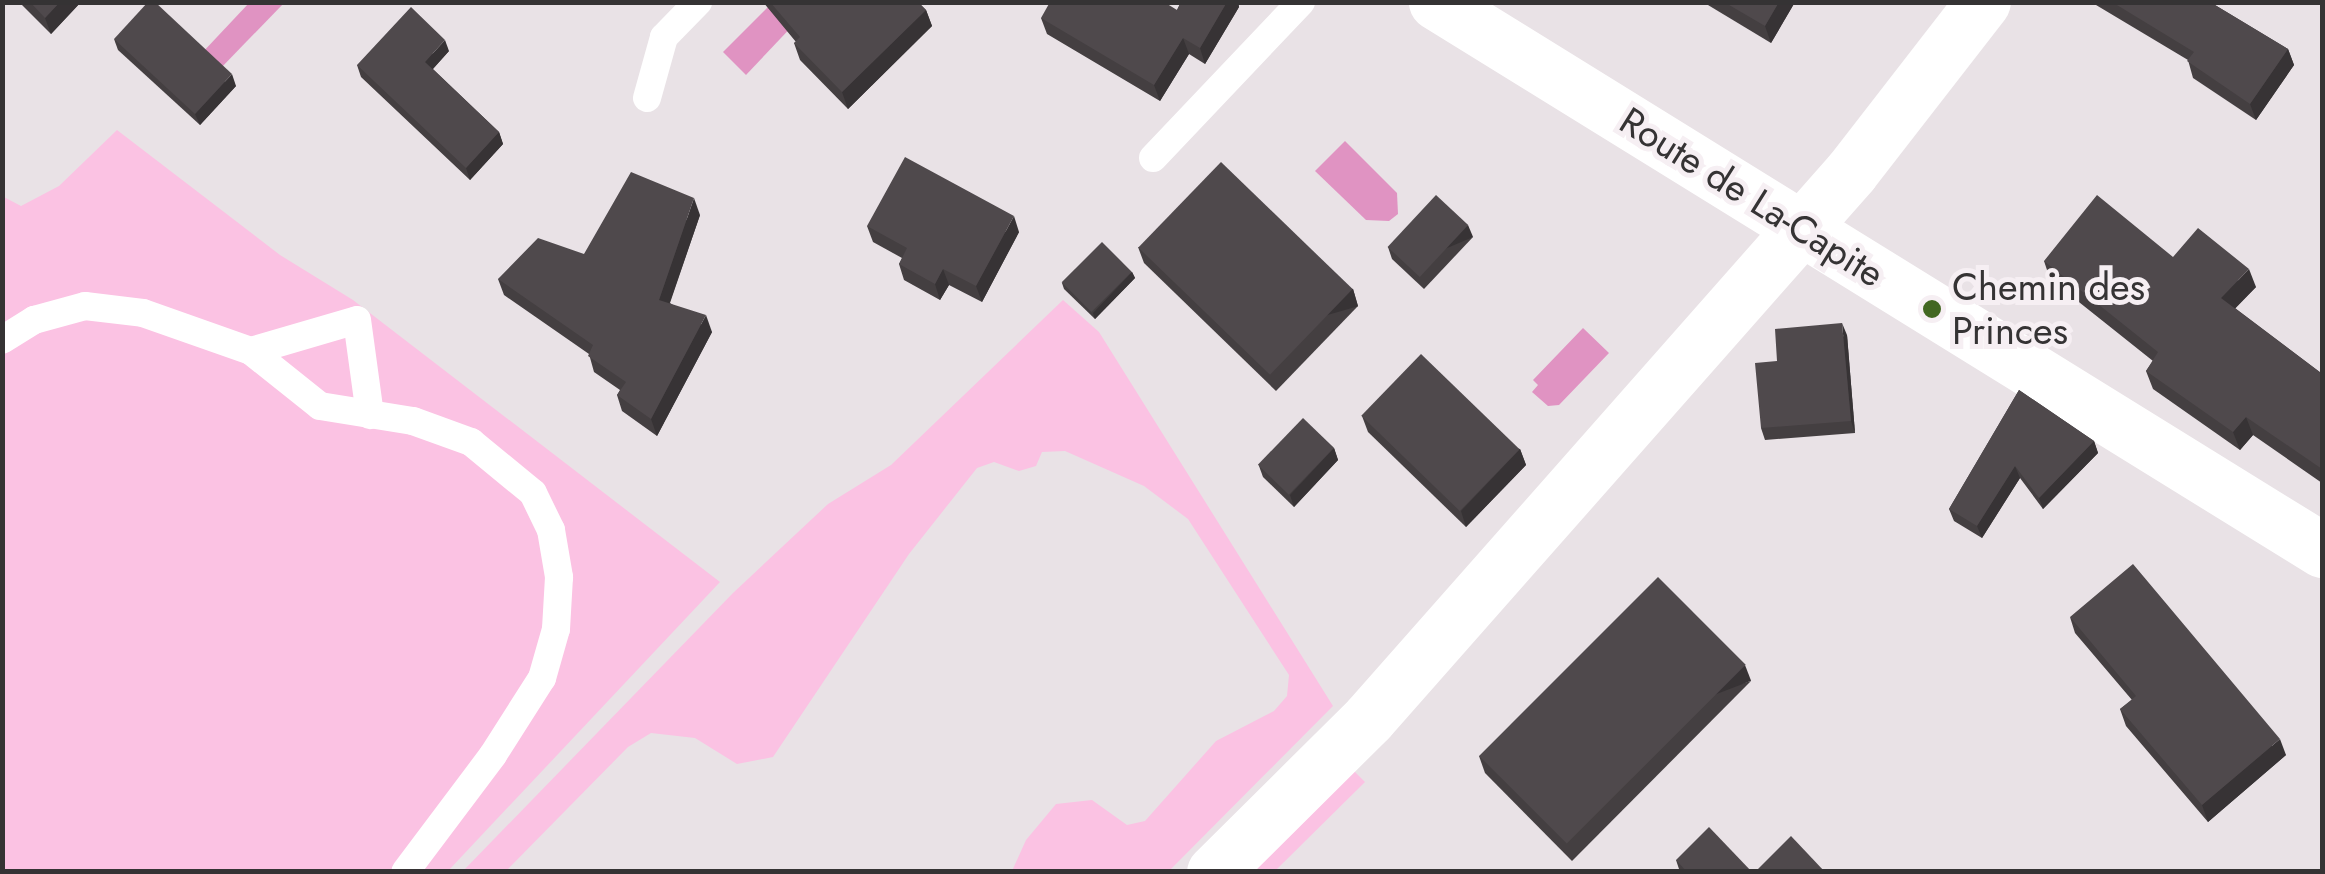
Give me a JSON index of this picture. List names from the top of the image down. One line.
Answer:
{"streets":{"street":["Route de La-Capite"]},"places":["Chemin des Princes"]}
